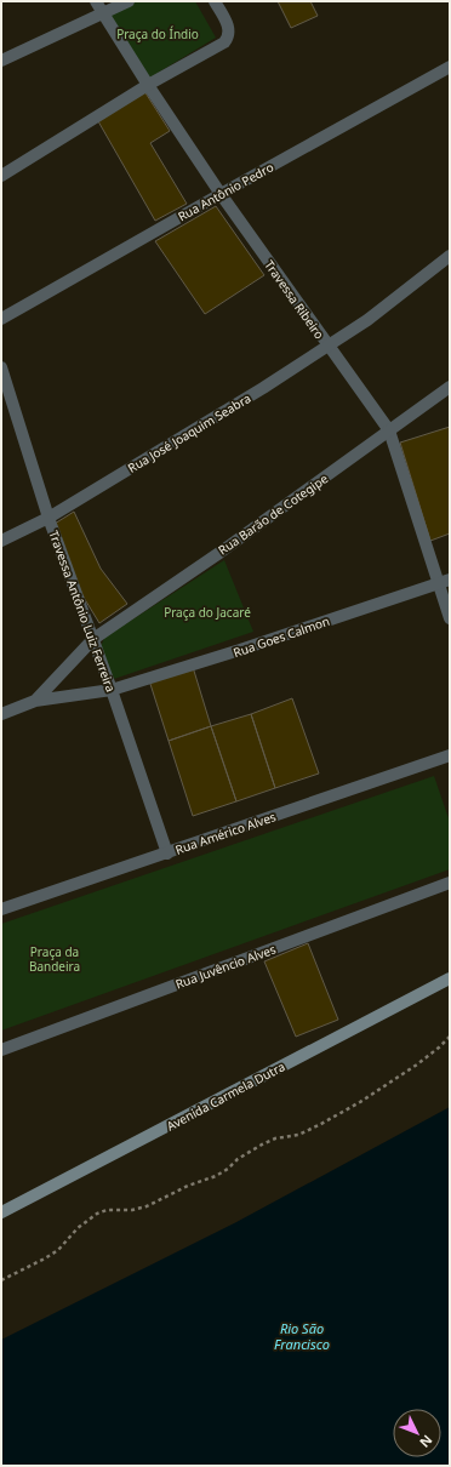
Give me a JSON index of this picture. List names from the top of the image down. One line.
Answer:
{"streets":{"main road":["Avenida Carmela Dutra"],"street":["Rua Antônio Pedro","Travessa Ribeiro","Rua José Joaquim Seabra","Rua Barão de Cotegipe","Travessa Antônio Luiz Ferreira","Rua Goes Calmon","Rua Américo Alves","Rua Juvêncio Alves"]},"crossings":[["Rua Antônio Pedro","Travessa Ribeiro"],["Travessa Ribeiro","Rua José Joaquim Seabra"],["Travessa Ribeiro","Rua Barão de Cotegipe"],["Travessa Ribeiro","Rua Goes Calmon"],["Rua José Joaquim Seabra","Travessa Antônio Luiz Ferreira"],["Rua Barão de Cotegipe","Travessa Antônio Luiz Ferreira"],["Rua Barão de Cotegipe","Rua Goes Calmon"],["Travessa Antônio Luiz Ferreira","Rua Goes Calmon"],["Travessa Antônio Luiz Ferreira","Rua Américo Alves"]],"water":["Rio São Francisco"],"parks":["Praça do Índio","Praça do Jacaré","Praça da Bandeira"],"north":"bottom right"}
